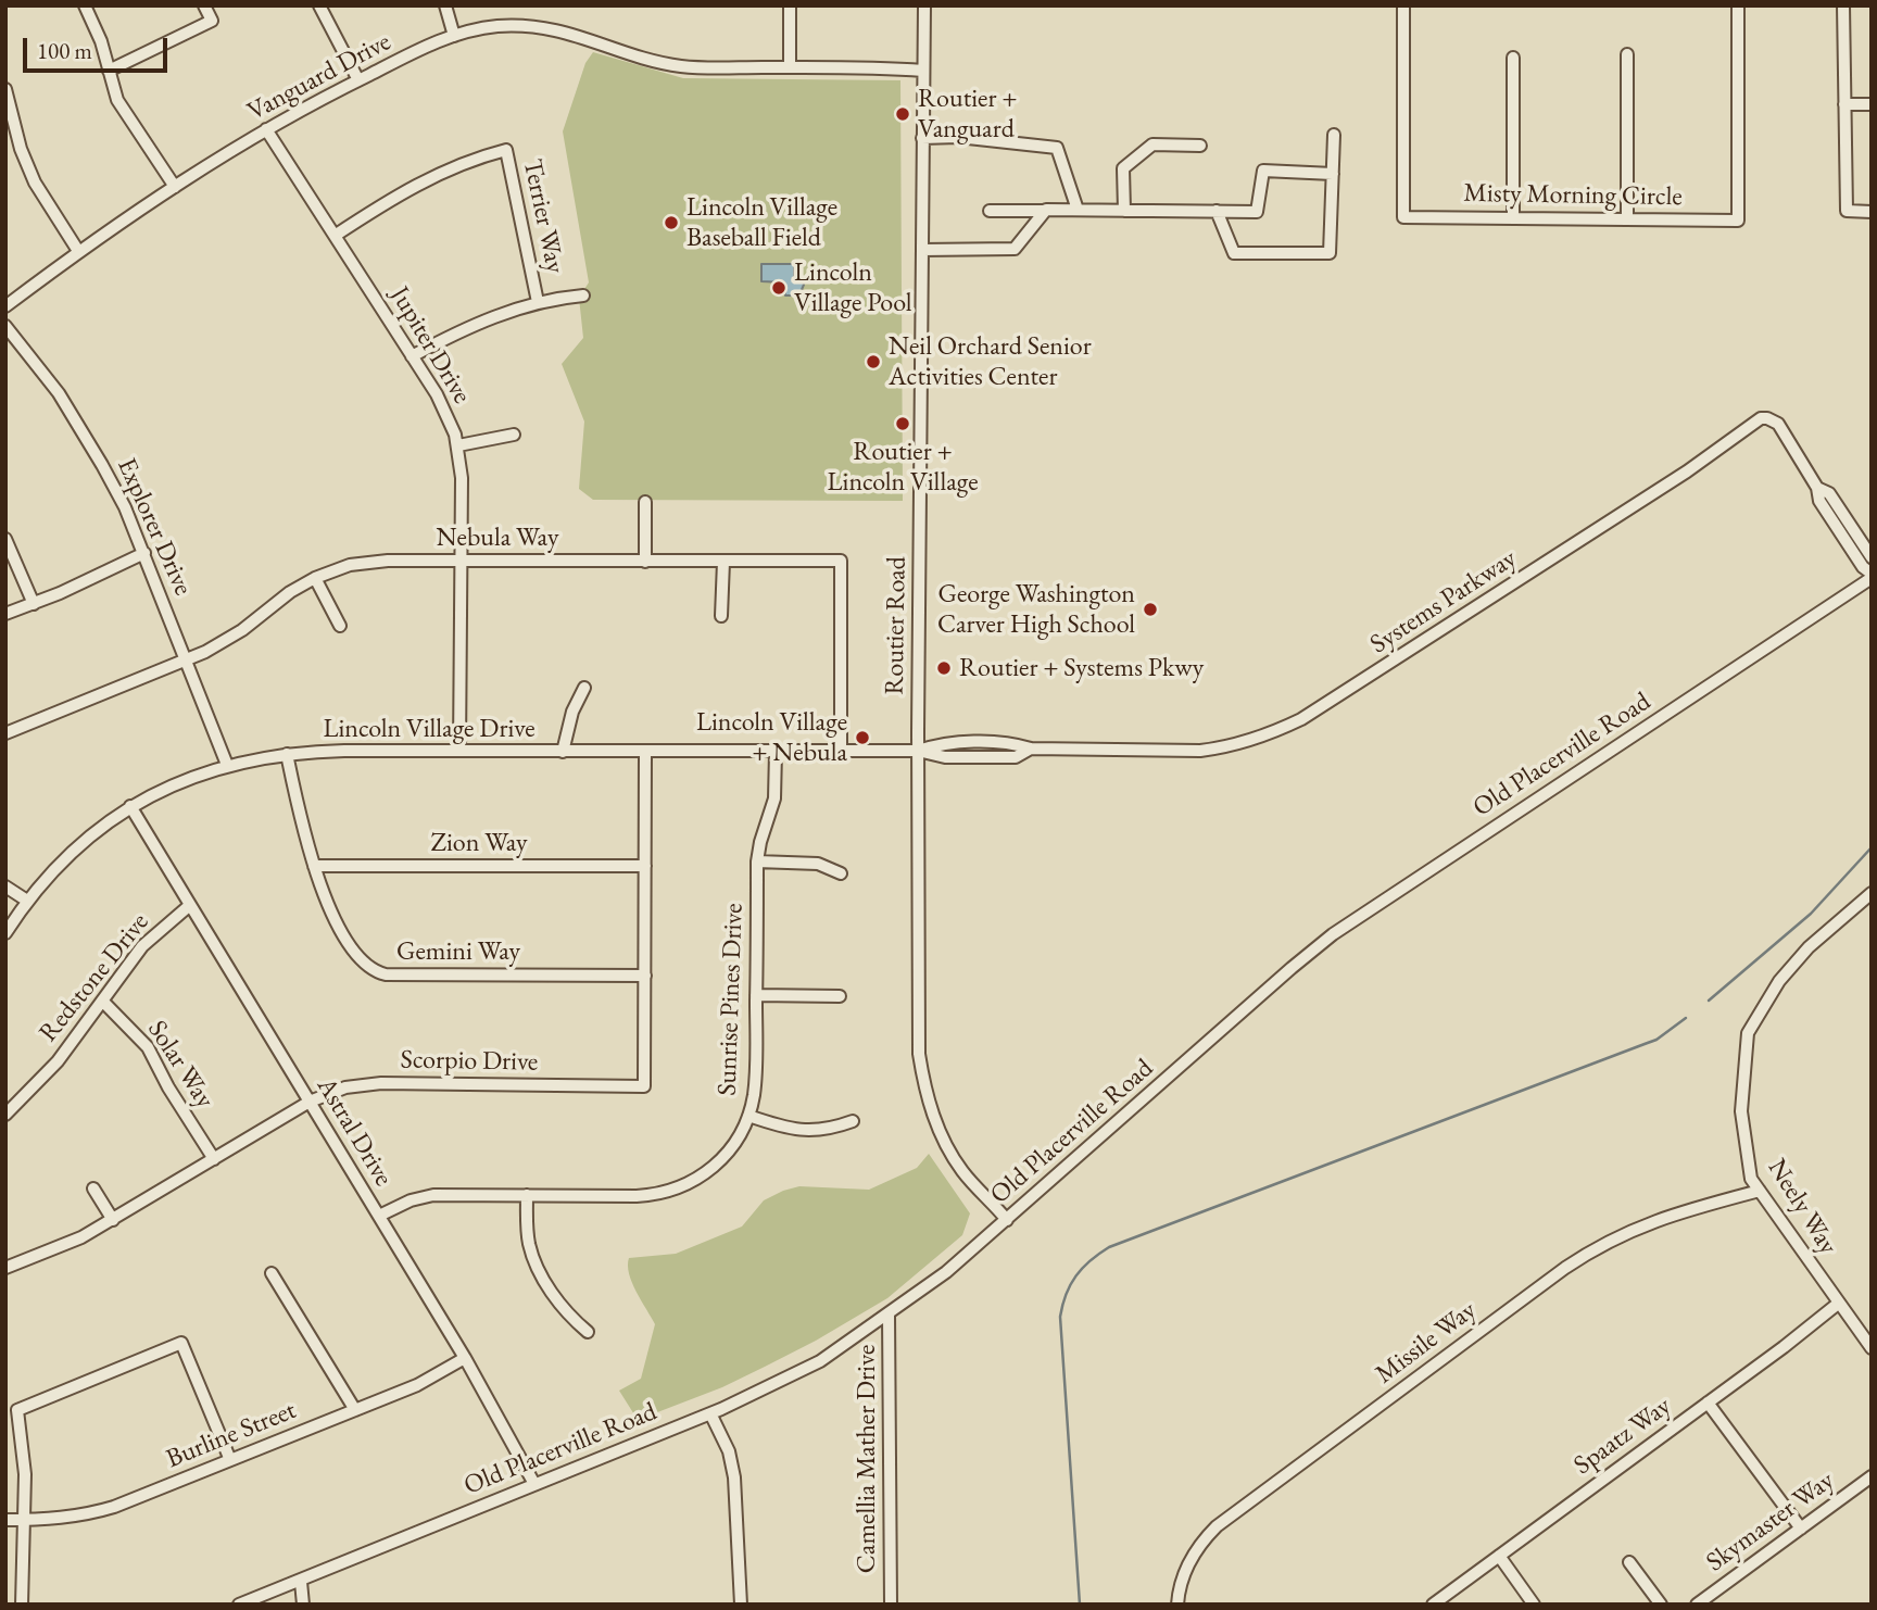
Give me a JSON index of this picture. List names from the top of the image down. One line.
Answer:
{"streets":{"street":["Vanguard Drive","Misty Morning Circle","Terrier Way","Jupiter Drive","Explorer Drive","Nebula Way","Systems Parkway","Routier Road","Lincoln Village Drive","Old Placerville Road","Zion Way","Gemini Way","Redstone Drive","Sunrise Pines Drive","Scorpio Drive","Solar Way","Astral Drive","Neely Way","Missile Way","Burline Street","Spaatz Way","Camellia Mather Drive","Skymaster Way"]},"crossings":[["Vanguard Drive","Jupiter Drive"],["Vanguard Drive","Routier Road"],["Terrier Way","Jupiter Drive"],["Jupiter Drive","Nebula Way"],["Jupiter Drive","Lincoln Village Drive"],["Explorer Drive","Nebula Way"],["Explorer Drive","Lincoln Village Drive"],["Nebula Way","Lincoln Village Drive"],["Systems Parkway","Routier Road"],["Systems Parkway","Lincoln Village Drive"],["Systems Parkway","Old Placerville Road"],["Routier Road","Lincoln Village Drive"],["Routier Road","Old Placerville Road"],["Lincoln Village Drive","Gemini Way"],["Lincoln Village Drive","Sunrise Pines Drive"],["Lincoln Village Drive","Scorpio Drive"],["Lincoln Village Drive","Astral Drive"],["Old Placerville Road","Astral Drive"],["Old Placerville Road","Camellia Mather Drive"],["Zion Way","Gemini Way"],["Zion Way","Scorpio Drive"],["Gemini Way","Scorpio Drive"],["Redstone Drive","Solar Way"],["Redstone Drive","Astral Drive"],["Sunrise Pines Drive","Astral Drive"],["Scorpio Drive","Solar Way"],["Scorpio Drive","Astral Drive"],["Astral Drive","Burline Street"],["Neely Way","Missile Way"],["Neely Way","Spaatz Way"]],"places":["Routier + Vanguard","Lincoln Village Baseball Field","Lincoln Village Pool","Neil Orchard Senior Activities Center","Routier + Lincoln Village","George Washington Carver High School","Routier + Systems Pkwy","Lincoln Village + Nebula"],"scale_bar":"100 m"}
